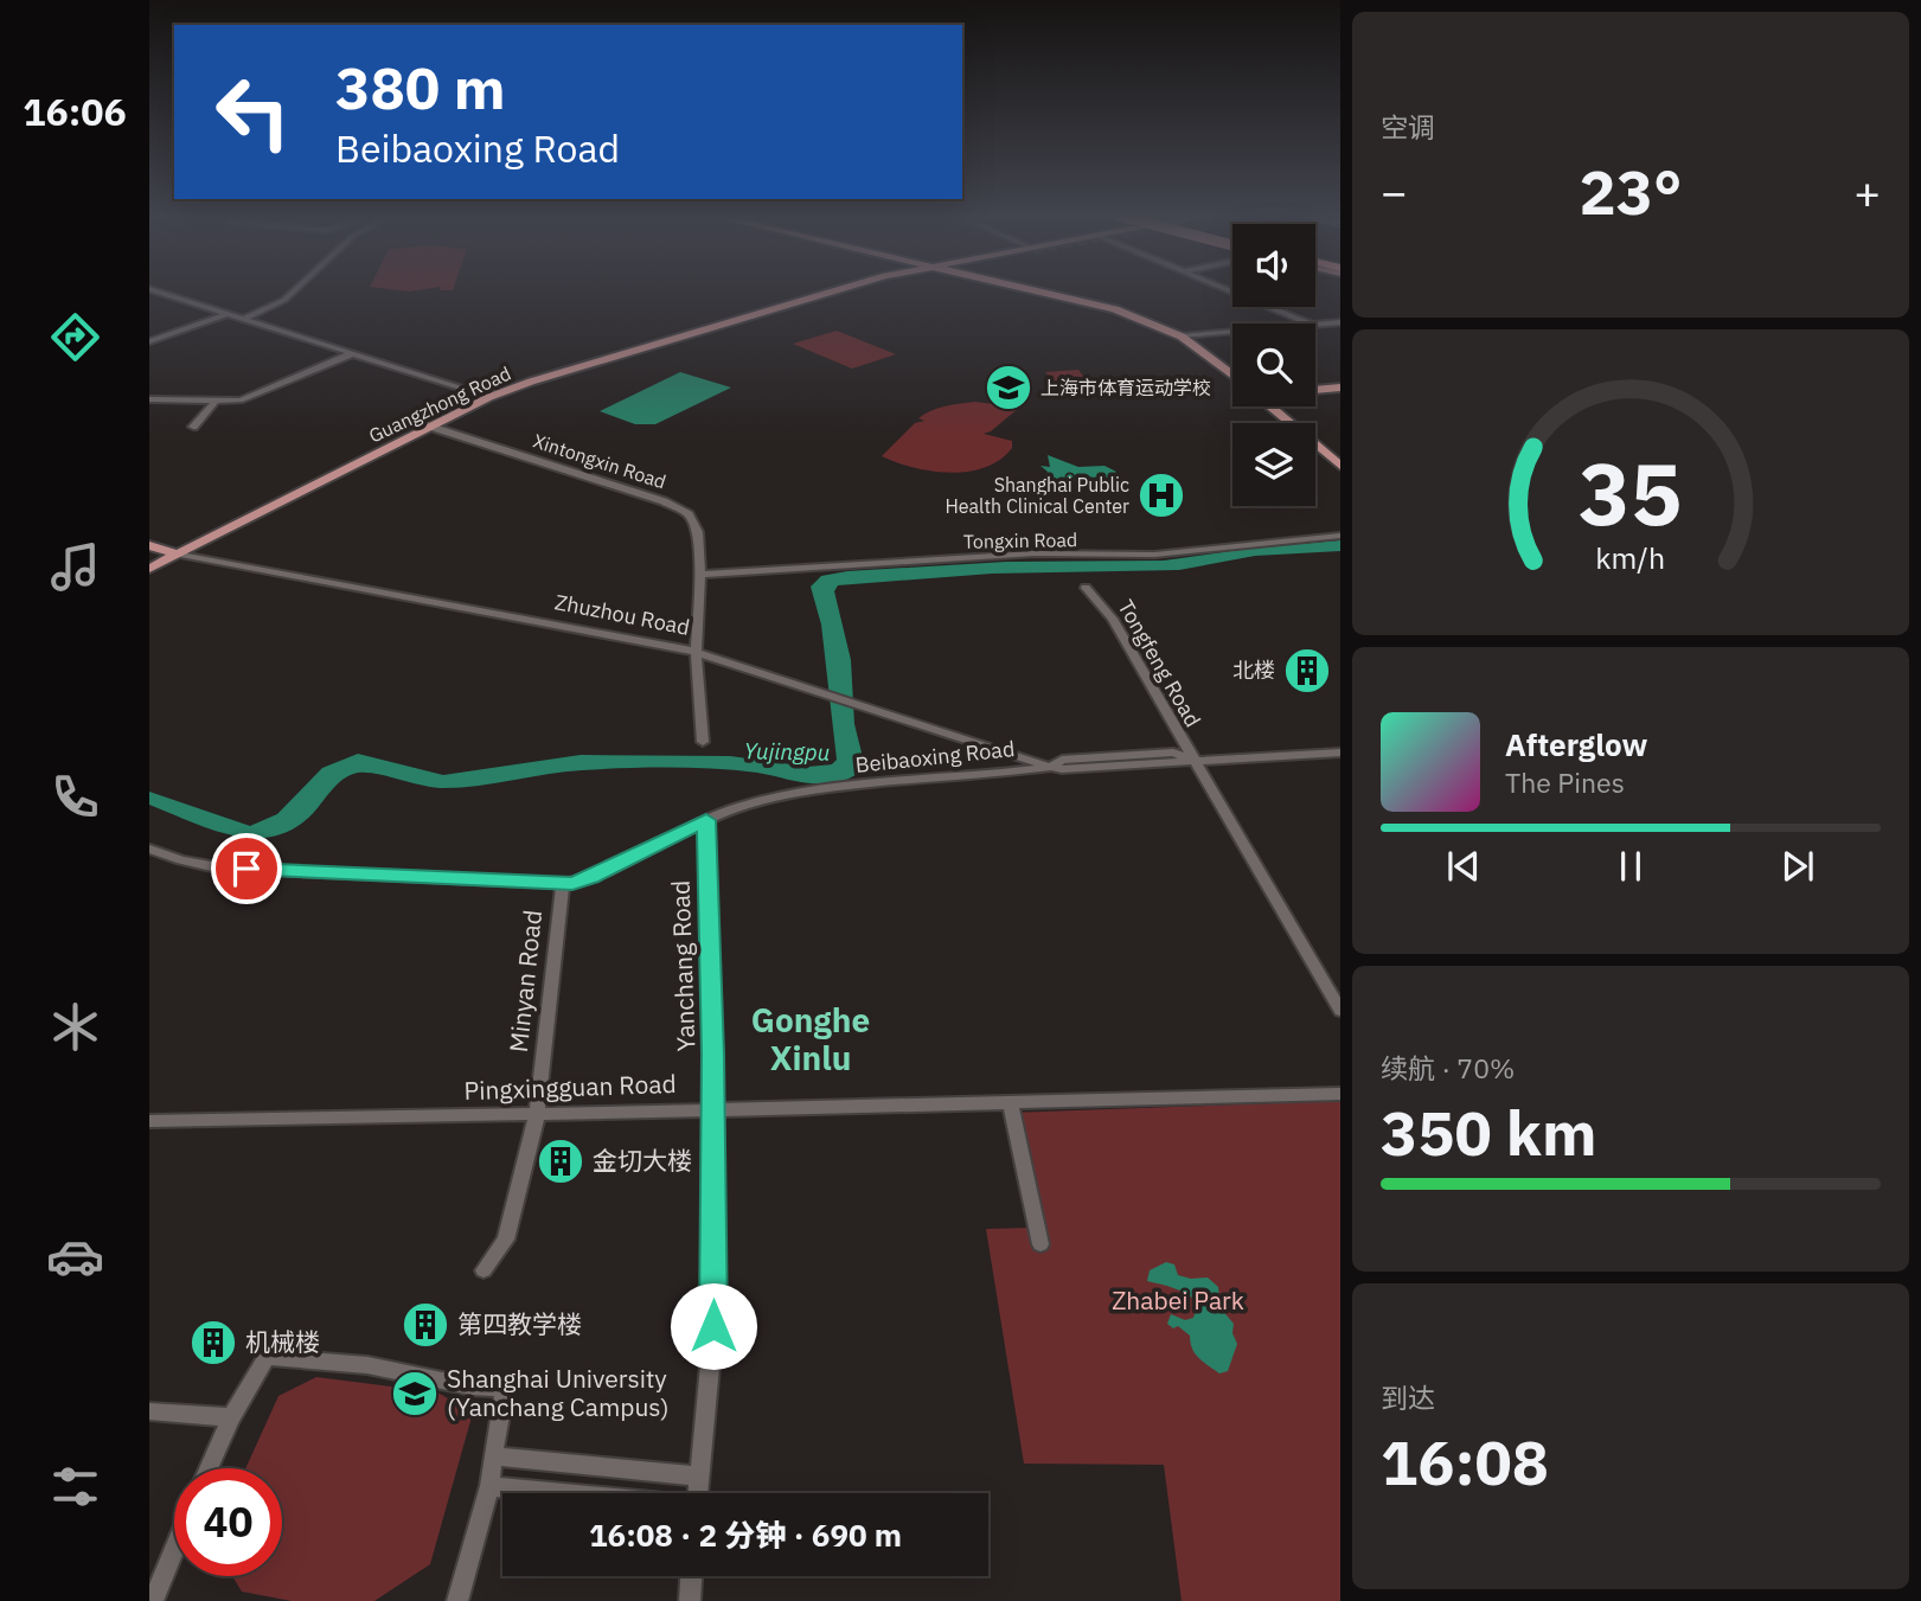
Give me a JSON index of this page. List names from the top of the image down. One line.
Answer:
{"streets":{"main road":["Guangzhong Road"],"street":["Xintongxin Road","Tongxin Road","Zhuzhou Road","Tongfeng Road","Beibaoxing Road","Yanchang Road","Minyan Road","Pingxingguan Road"]},"crossings":[["Guangzhong Road","Xintongxin Road"],["Guangzhong Road","Zhuzhou Road"],["Xintongxin Road","Tongxin Road"],["Xintongxin Road","Zhuzhou Road"],["Zhuzhou Road","Beibaoxing Road"],["Tongfeng Road","Beibaoxing Road"],["Beibaoxing Road","Yanchang Road"],["Beibaoxing Road","Minyan Road"],["Yanchang Road","Pingxingguan Road"],["Minyan Road","Pingxingguan Road"]],"districts":["Gonghe Xinlu"],"water":["Yujingpu"],"parks":["Zhabei Park"],"places":{"school or university":["上海市体育运动学校","Shanghai University (Yanchang Campus)"],"hospital":["Shanghai Public Health Clinical Center"],"building":["北楼","金切大楼","第四教学楼","机械楼"]},"page":{"tabs":"16:06","tile":["空调",["续航 · 70%","350 km"],["到达","16:08"]],"turn":["380 m","Beibaoxing Road"],"heat":["−","23°","+"],"song":["Afterglow","The Pines"],"limit":"40","trip":"16:08 · 2 分钟 · 690 m","gauge":["35","km/h"]}}
